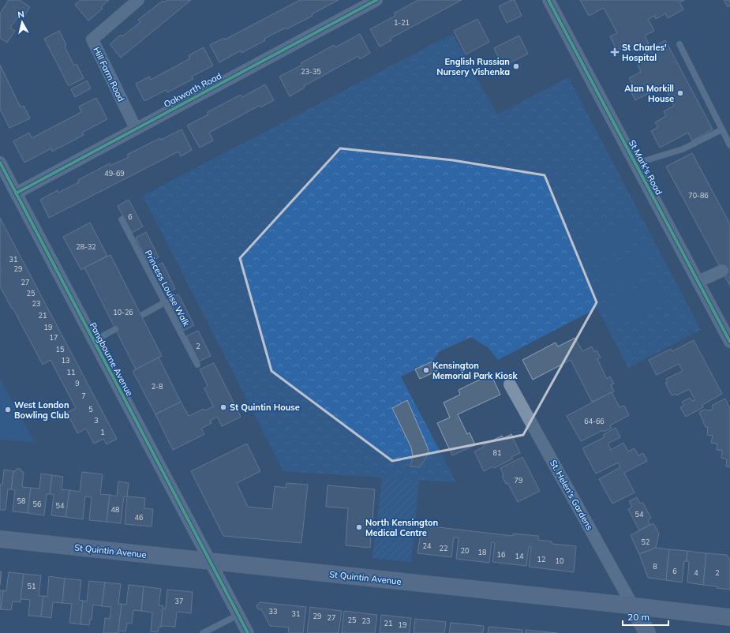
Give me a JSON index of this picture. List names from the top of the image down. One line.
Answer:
{"streets":{"main road":["St Quintin Avenue"],"street":["Hill Farm Road","Oakworth Road","St Mark's Road","Pangbourne Avenue","St. Helen's Gardens"],"lane":["Princess Louise Walk"]},"crossings":[["Hill Farm Road","Oakworth Road"],["Oakworth Road","Pangbourne Avenue"],["Pangbourne Avenue","St Quintin Avenue"],["St. Helen's Gardens","St Quintin Avenue"]],"places":{"health":["St Charles' Hospital"],"other":["English Russian Nursery Vishenka","Alan Morkill House","Kensington Memorial Park Kiosk","St Quintin House","West London Bowling Club","North Kensington Medical Centre"]},"house_numbers":["1-21","23-35","49-69","70-86","6","28-32","31","29","27","25","23","10-26","21","19","17","2","15","13","11","9","2-8","7","5","3","64-66","1","81","79","58","56","54","48","54","46","52","24","22","20","18","16","14","12","10","8","6","4","2","51","37","33","31","29","27","25","23","21","19"],"scale_bar":"20 m","north":"top"}
